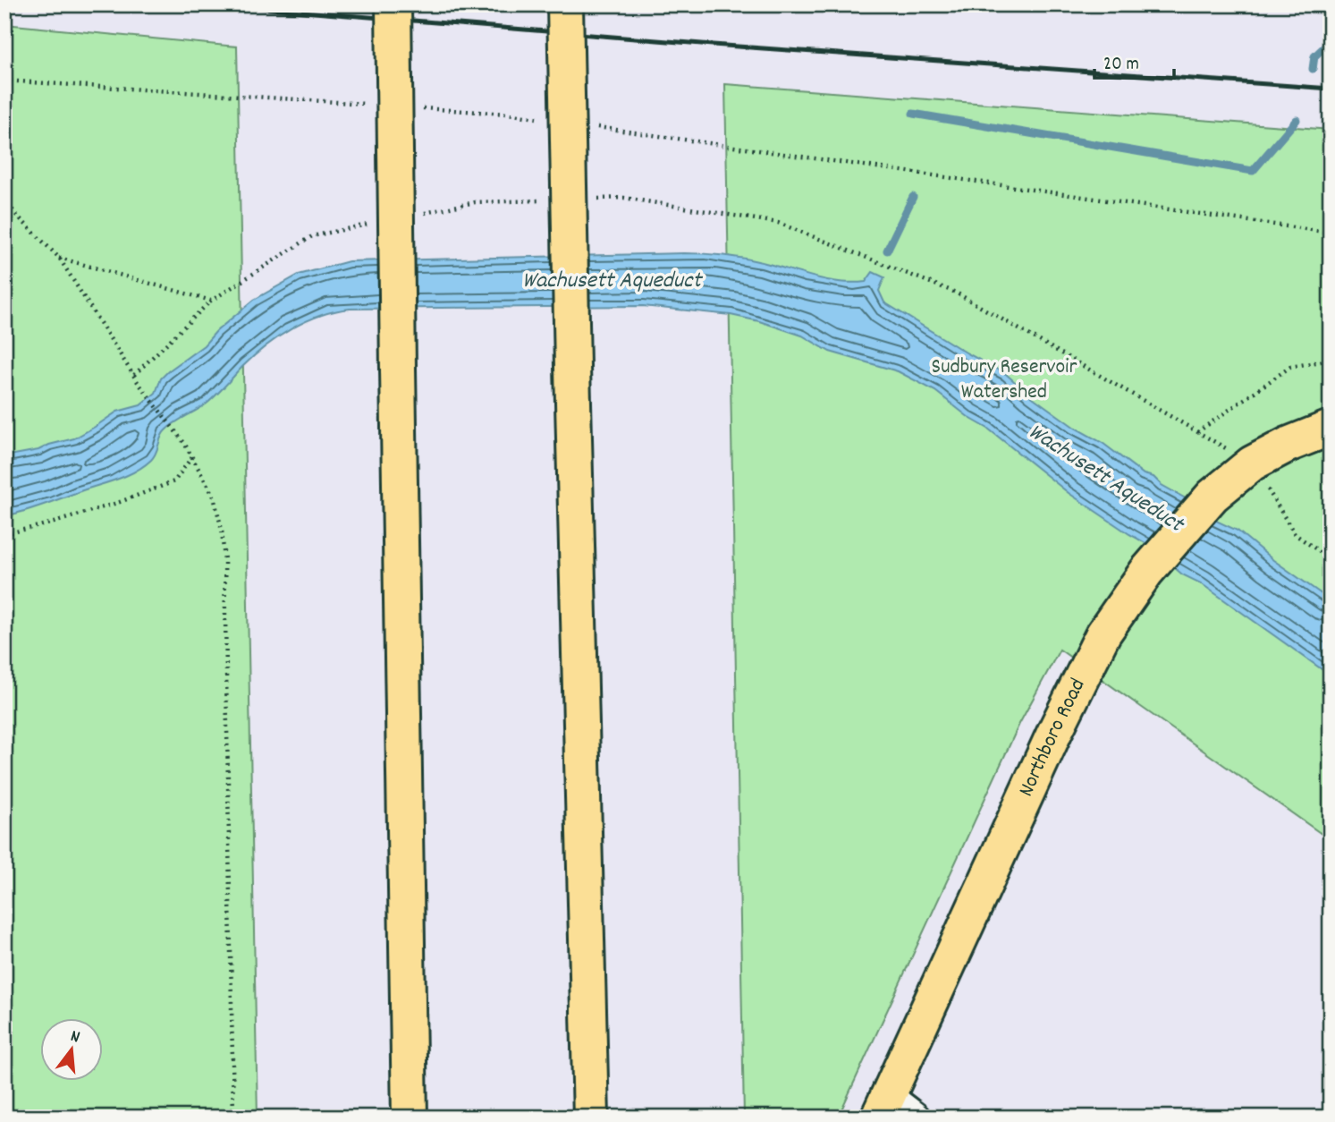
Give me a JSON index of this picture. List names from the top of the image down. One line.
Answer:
{"streets":{"main road":["Northboro Road"]},"water":["Wachusett Aqueduct"],"parks":["Sudbury Reservoir Watershed"],"scale_bar":"20 m","north":"top"}
